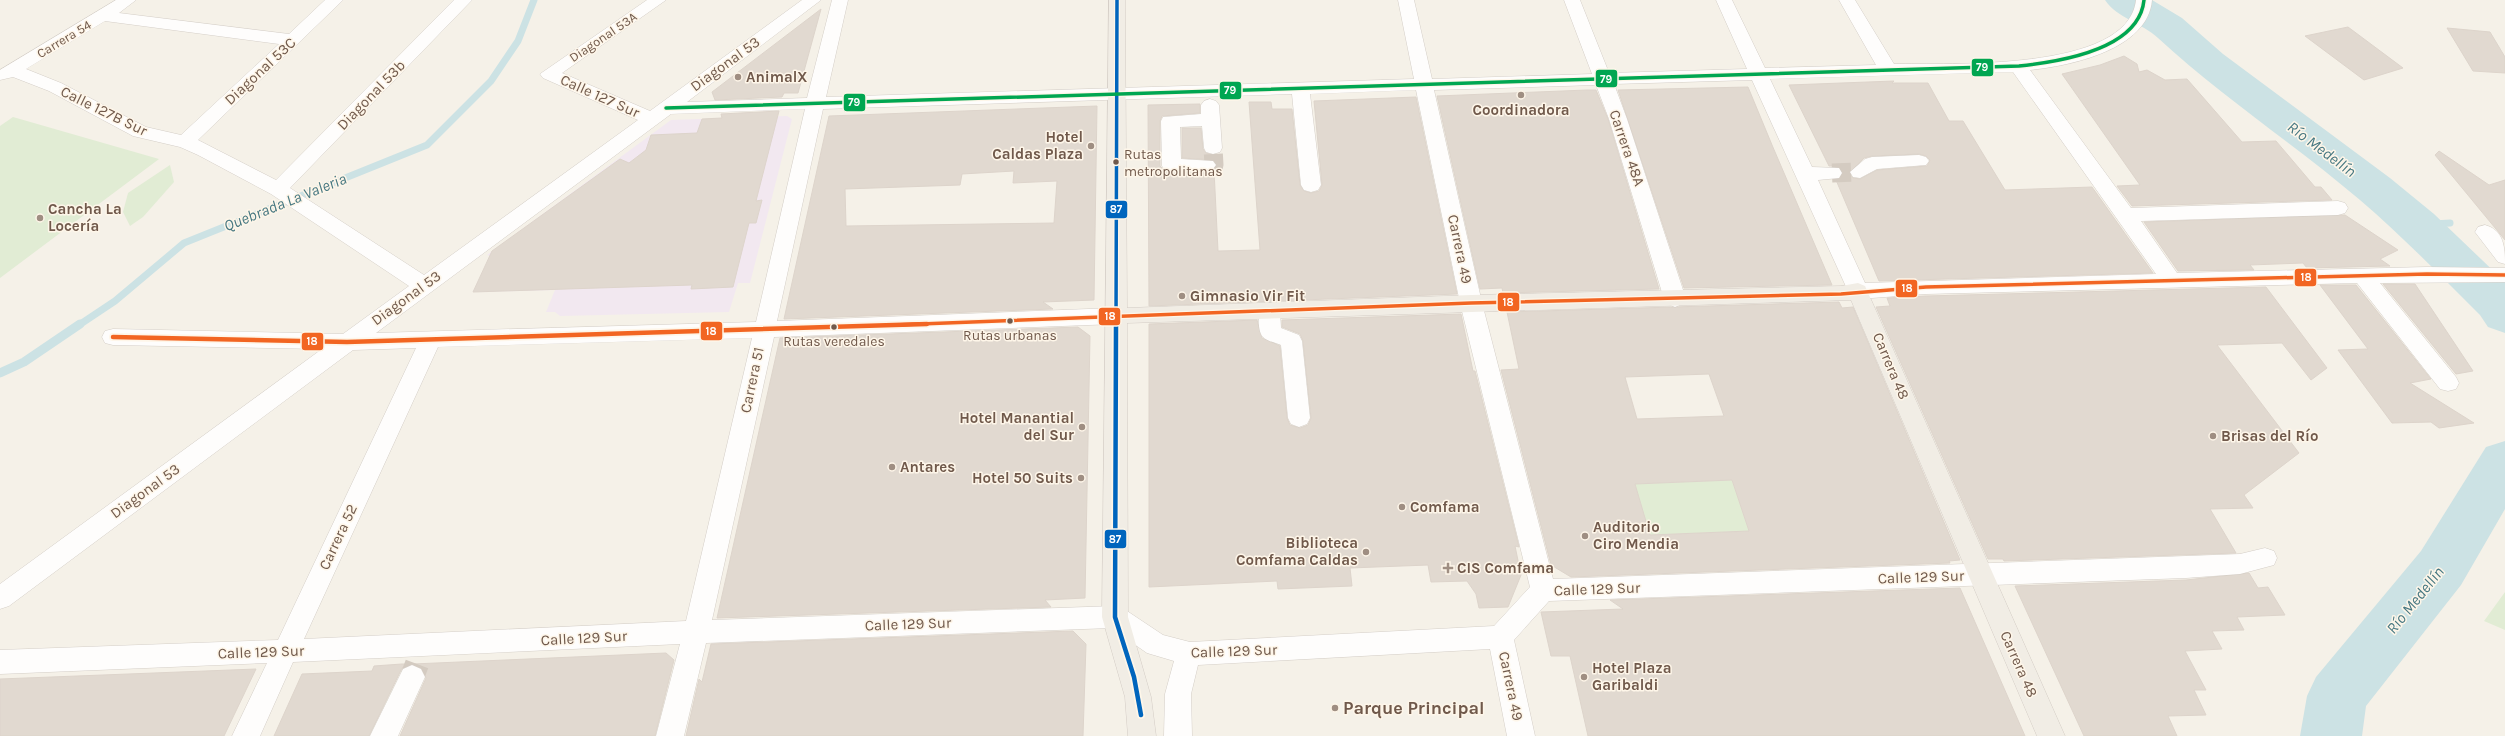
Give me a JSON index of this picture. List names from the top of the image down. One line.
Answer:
{"streets":{"main road":["Carrera 48"],"street":["Diagonal 53A","Carrera 54","Diagonal 53","Diagonal 53C","Diagonal 53b","Calle 127 Sur","Calle 127B Sur","Carrera 48A","Carrera 49","Carrera 51","Carrera 52","Calle 129 Sur"]},"crossings":[["Diagonal 53A","Calle 127 Sur"],["Carrera 54","Calle 127B Sur"],["Diagonal 53","Calle 127 Sur"],["Diagonal 53","Calle 127B Sur"],["Diagonal 53C","Calle 127B Sur"],["Diagonal 53b","Calle 127B Sur"],["Calle 127 Sur","Carrera 48A"],["Calle 127 Sur","Carrera 49"],["Calle 127 Sur","Carrera 48"],["Calle 127 Sur","Carrera 51"],["Carrera 49","Calle 129 Sur"],["Carrera 48","Calle 129 Sur"],["Carrera 51","Calle 129 Sur"],["Carrera 52","Calle 129 Sur"]],"water":["Río Medellín","Quebrada La Valeria"],"places":{"other":["AnimalX","Coordinadora","Hotel Caldas Plaza","Rutas metropolitanas","Cancha La Locería","Gimnasio Vir Fit","Rutas urbanas","Rutas veredales","Hotel Manantial del Sur","Brisas del Río","Antares","Hotel 50 Suits","Comfama","Auditorio Ciro Mendia","Biblioteca Comfama Caldas","Hotel Plaza Garibaldi","Parque Principal"],"health":["CIS Comfama"]},"lines":["transit line 87","transit line 79","transit line 18"]}
